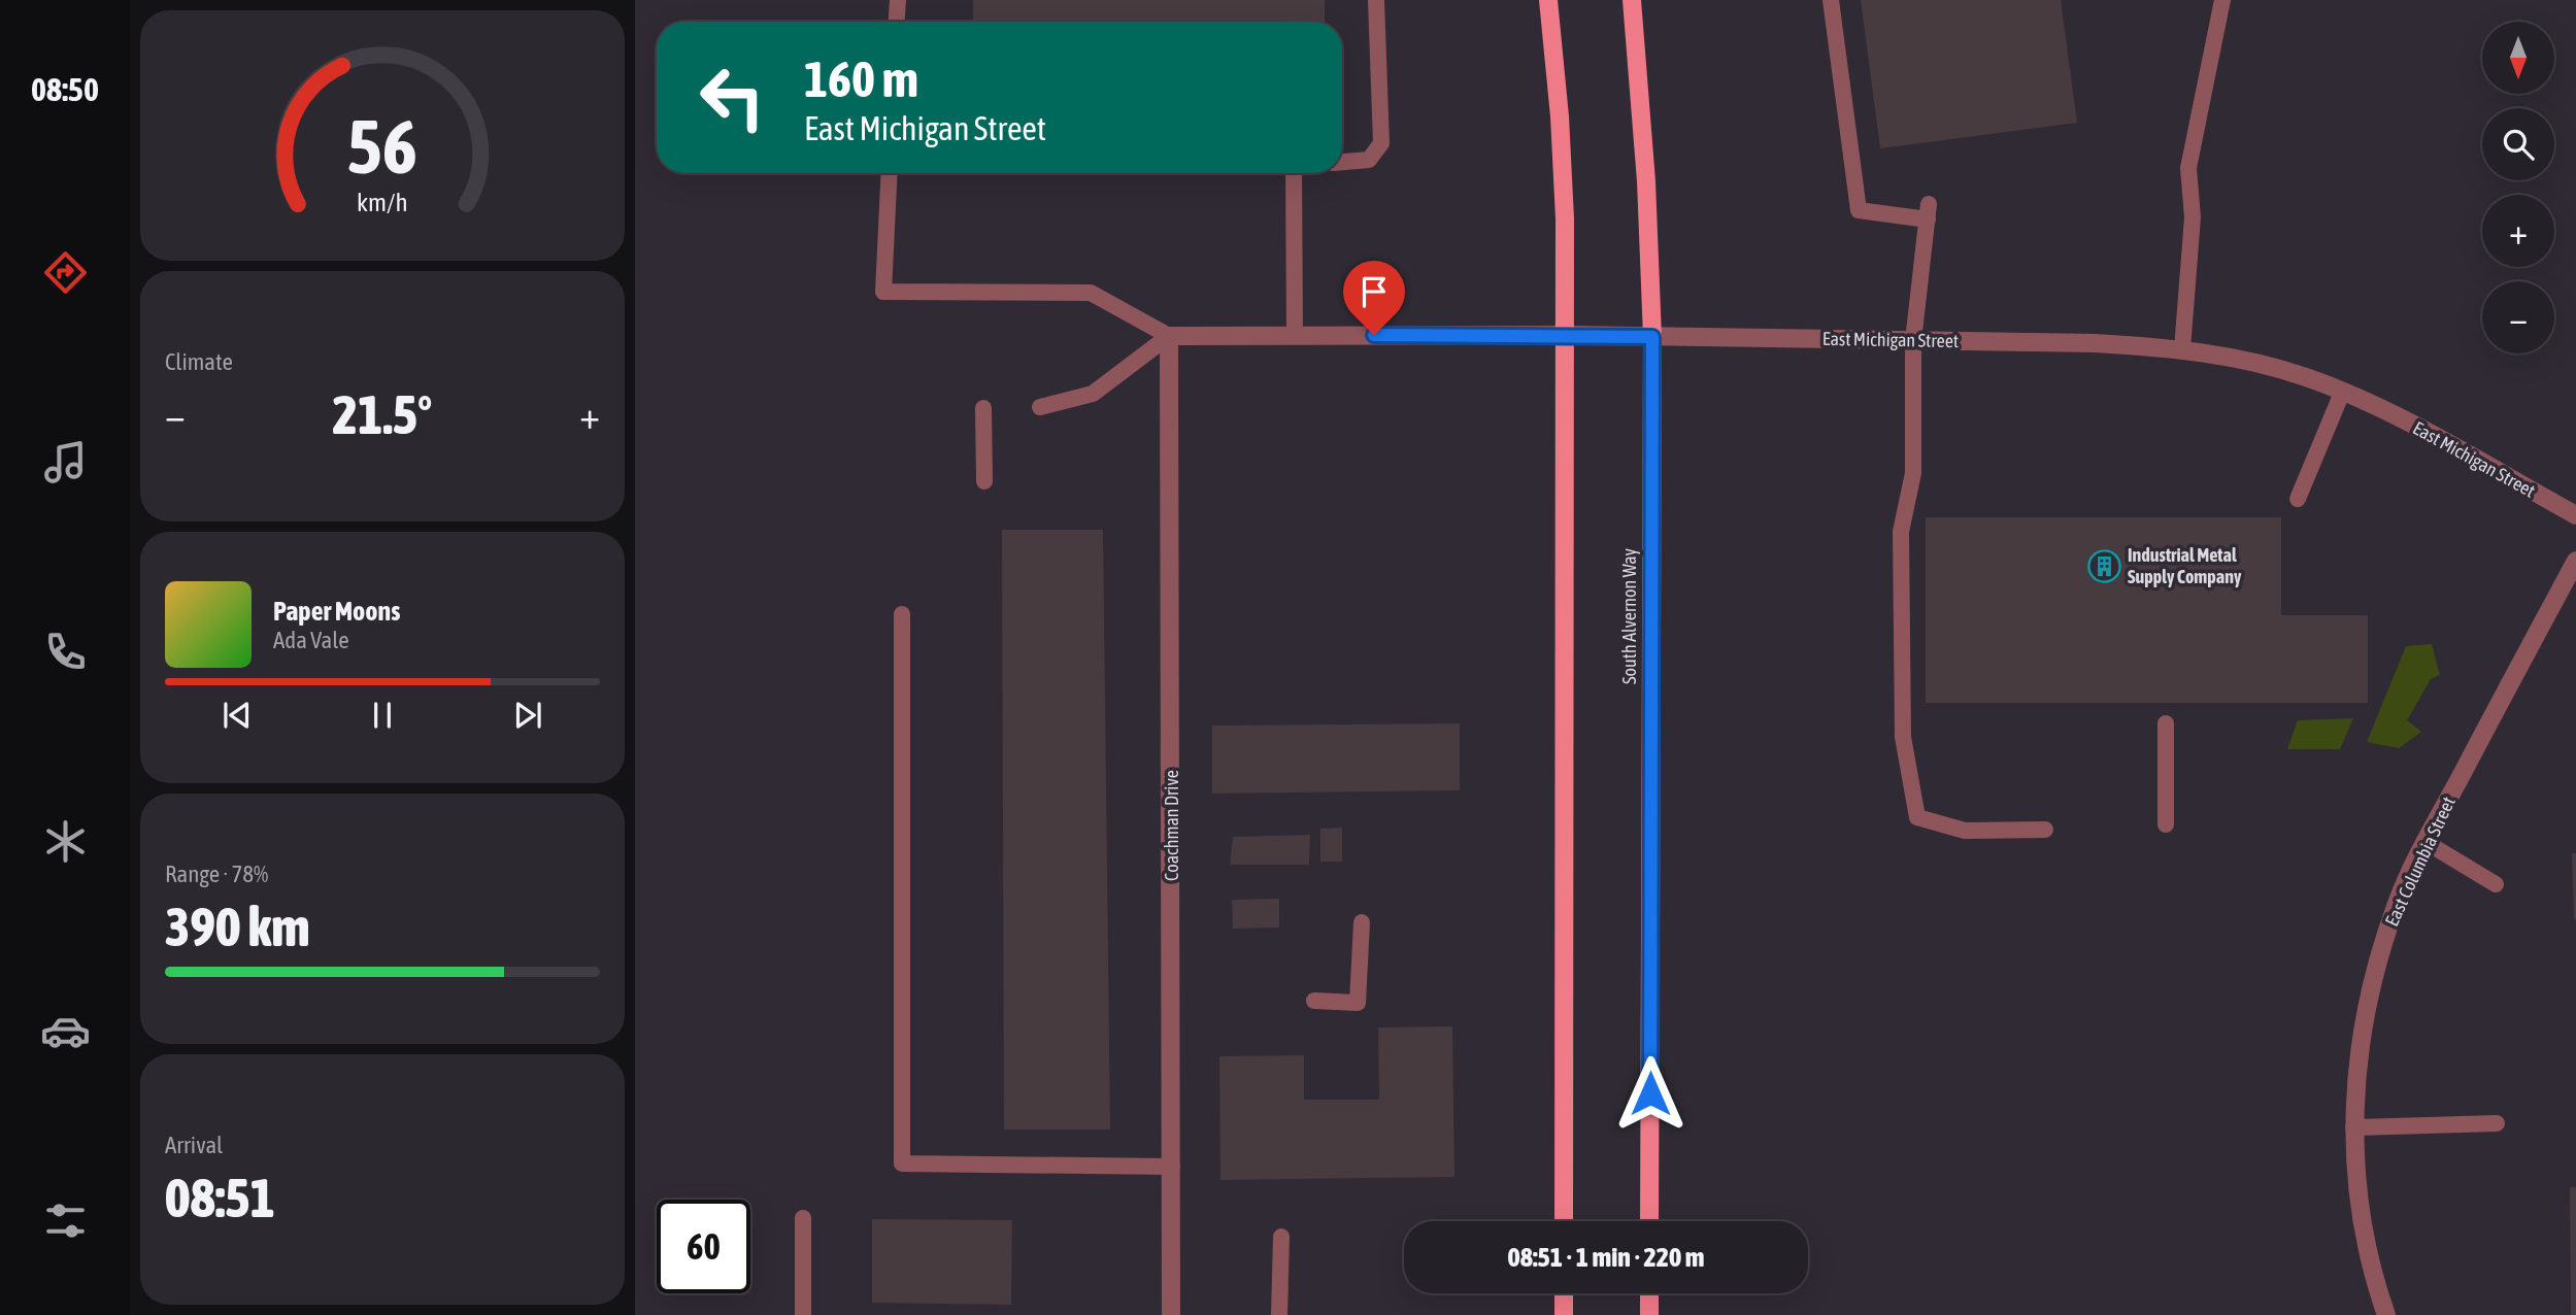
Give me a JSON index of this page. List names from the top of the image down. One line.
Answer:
{"streets":{"main road":["South Alvernon Way"],"street":["East Michigan Street","Coachman Drive","East Columbia Street"]},"crossings":[["East Michigan Street","South Alvernon Way"],["East Michigan Street","Coachman Drive"]],"places":{"building":["Industrial Metal Supply Company"]},"north":"bottom","page":{"tabs":"08:50","map_buttons":["+","−"],"turn":["160 m","East Michigan Street"],"tile":["Climate",["Range · 78%","390 km"],["Arrival","08:51"]],"heat":["−","21.5°","+"],"song":["Paper Moons","Ada Vale"],"limit":"60","trip":"08:51 · 1 min · 220 m","gauge":["56","km/h"]}}
